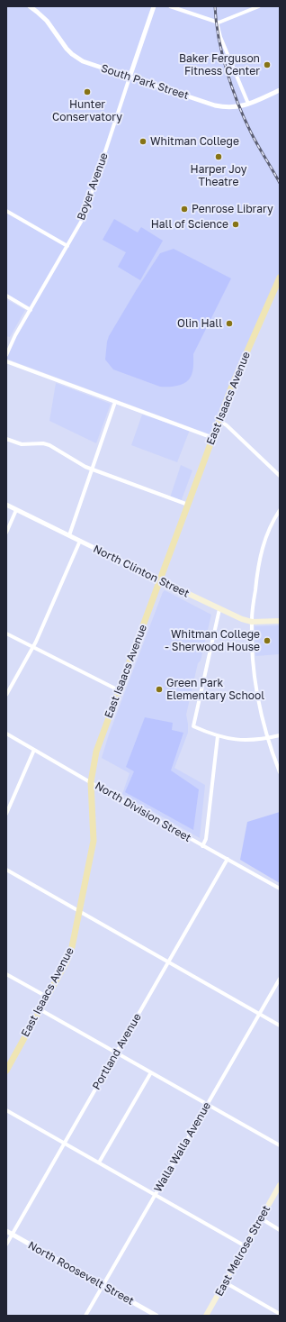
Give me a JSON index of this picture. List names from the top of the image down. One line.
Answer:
{"streets":{"main road":["East Isaacs Avenue","North Clinton Street","East Melrose Street"],"street":["South Park Street","Boyer Avenue","North Division Street","Portland Avenue","Walla Walla Avenue","North Roosevelt Street"]},"crossings":[["South Park Street","Boyer Avenue"],["East Isaacs Avenue","North Clinton Street"],["East Isaacs Avenue","North Division Street"],["North Division Street","Portland Avenue"],["Portland Avenue","North Roosevelt Street"],["Walla Walla Avenue","North Roosevelt Street"]],"places":["Baker Ferguson Fitness Center","Hunter Conservatory","Whitman College","Harper Joy Theatre","Penrose Library","Hall of Science","Olin Hall","Whitman College - Sherwood House","Green Park Elementary School"]}
